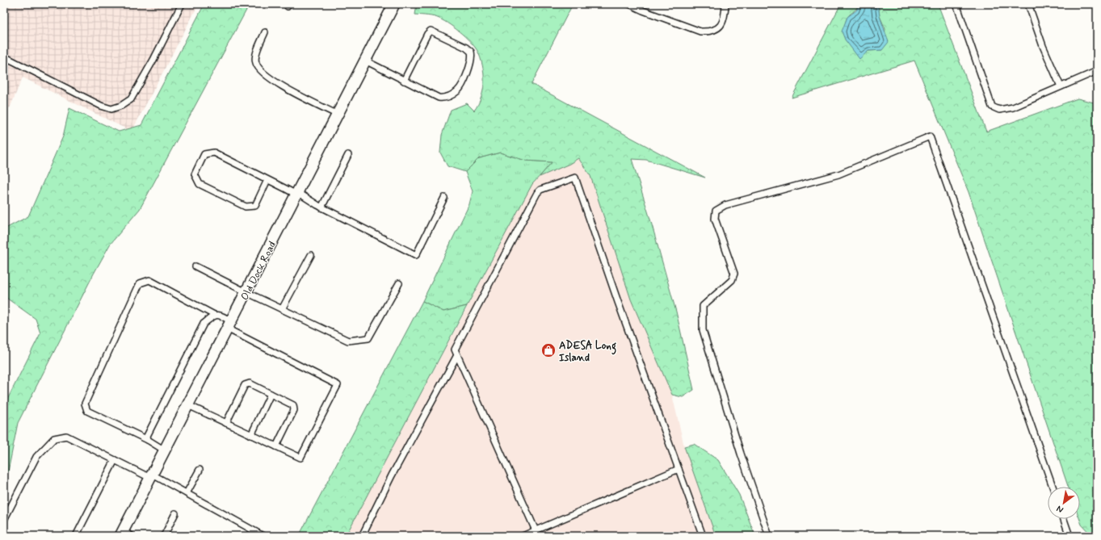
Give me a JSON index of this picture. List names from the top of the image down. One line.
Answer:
{"streets":{"street":["Old Dock Road"]},"places":{"shop":["ADESA Long Island"]},"north":"bottom left"}
